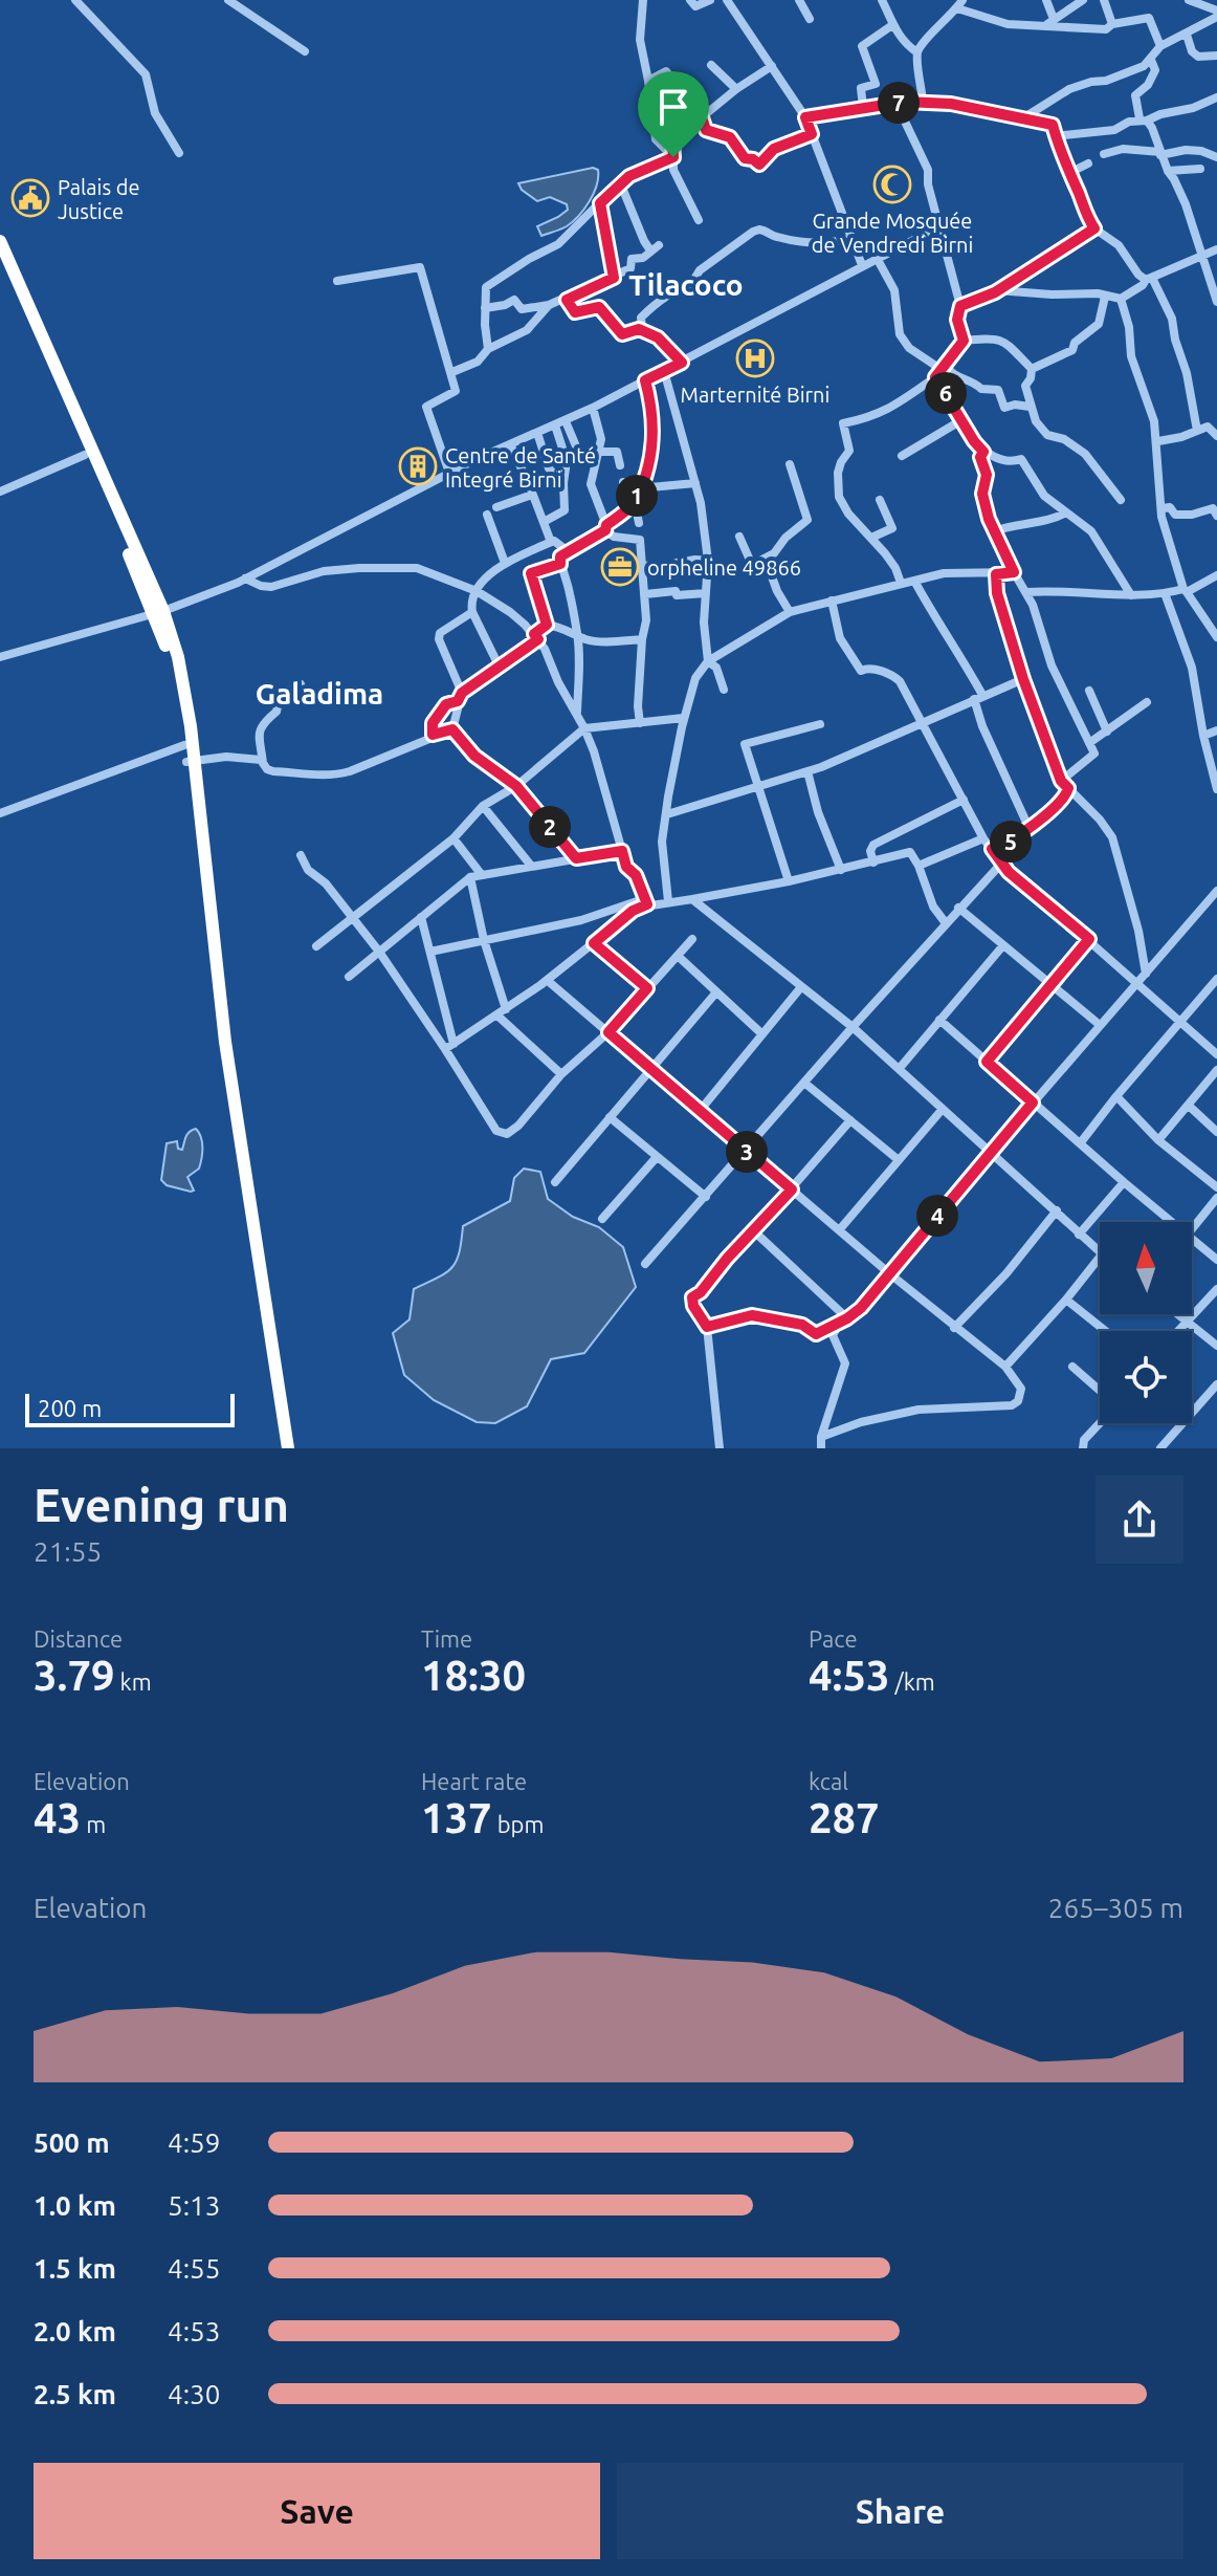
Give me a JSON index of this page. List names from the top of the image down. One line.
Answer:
{"districts":["Tilacoco","Galadima"],"places":{"mosque":["Grande Mosquée de Vendredi Birni"],"public building":["Palais de Justice"],"hospital":["Marternité Birni"],"building":["Centre de Santé Integré Birni"],"office":["orpheline 49866"]},"scale_bar":"200 m","north":"top","page":{"pins":["7","6","1","2","5","3","4"],"scale":"200 m","heading":["Evening run","21:55"],"stats":[["Distance","3.79 km"],["Time","18:30"],["Pace","4:53 /km"],["Elevation","43 m"],["Heart rate","137 bpm"],["kcal","287"]],"chart":["Elevation","265–305 m"],"list":[{"name":"500 m","note":"4:59"},{"name":"1.0 km","note":"5:13"},{"name":"1.5 km","note":"4:55"},{"name":"2.0 km","note":"4:53"},{"name":"2.5 km","note":"4:30"}],"buttons":["Save","Share"]}}
